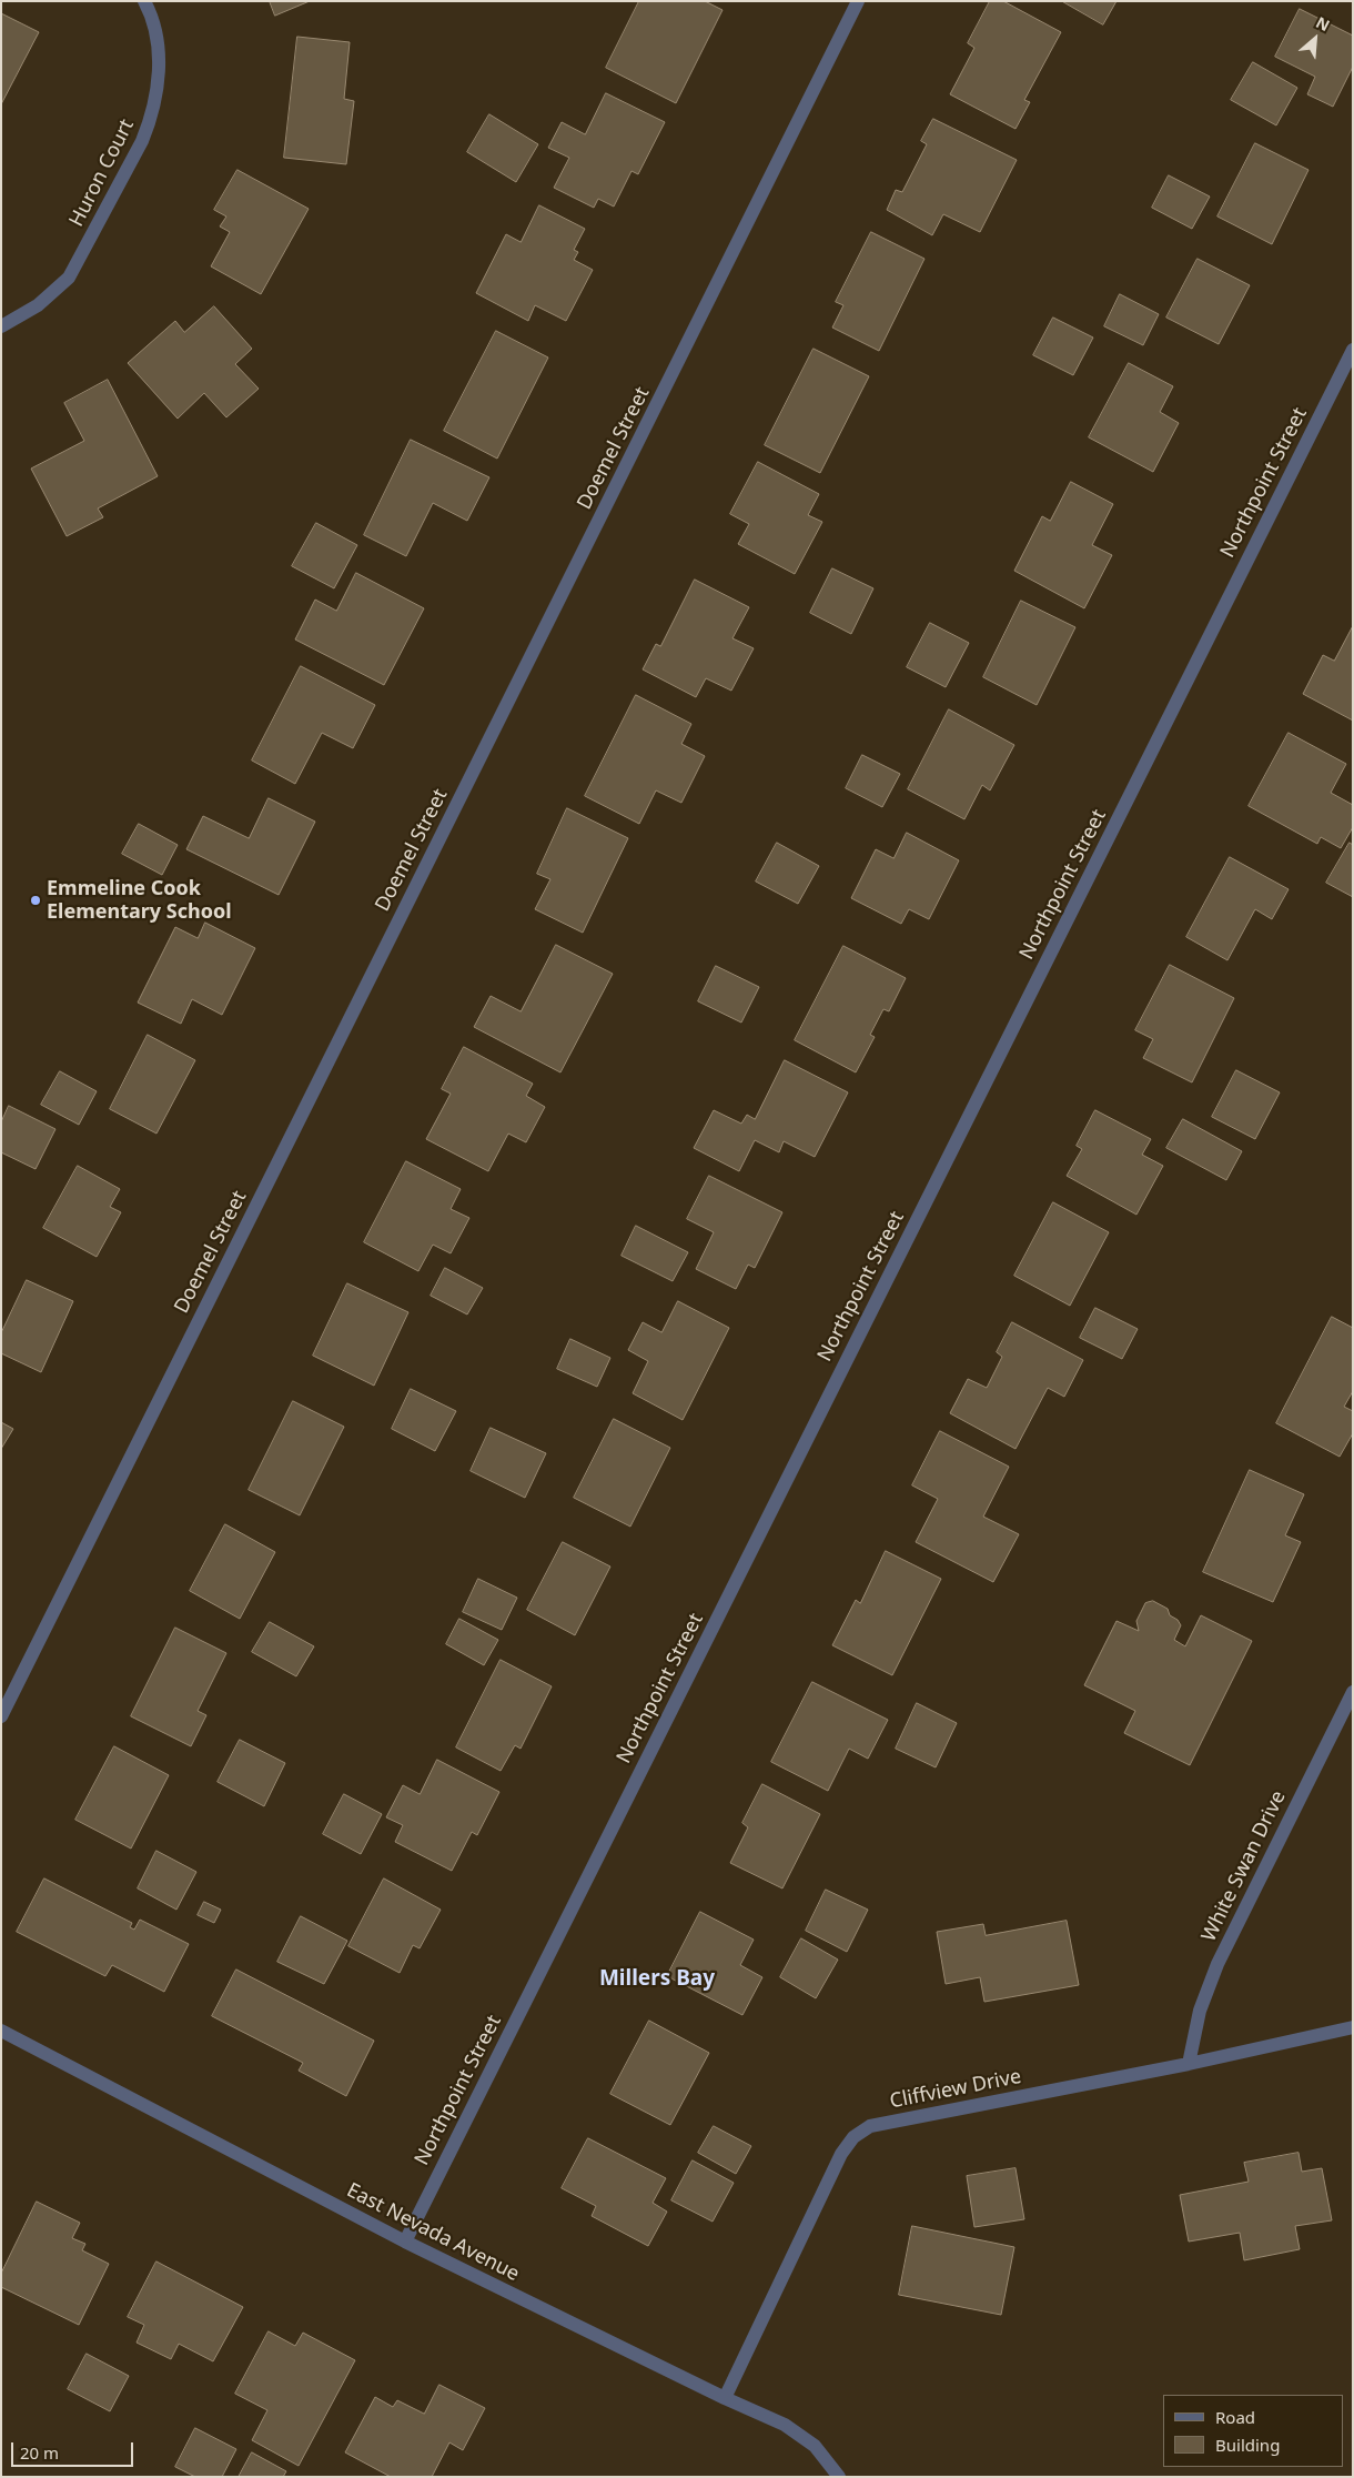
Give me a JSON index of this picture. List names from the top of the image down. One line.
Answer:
{"streets":{"street":["Huron Court","Doemel Street","Northpoint Street","White Swan Drive","Cliffview Drive","East Nevada Avenue"]},"crossings":[["Northpoint Street","East Nevada Avenue"],["White Swan Drive","Cliffview Drive"],["Cliffview Drive","East Nevada Avenue"]],"districts":["Millers Bay"],"places":["Emmeline Cook Elementary School"],"legend":["Road","Building"],"scale_bar":"20 m","north":"top right"}
